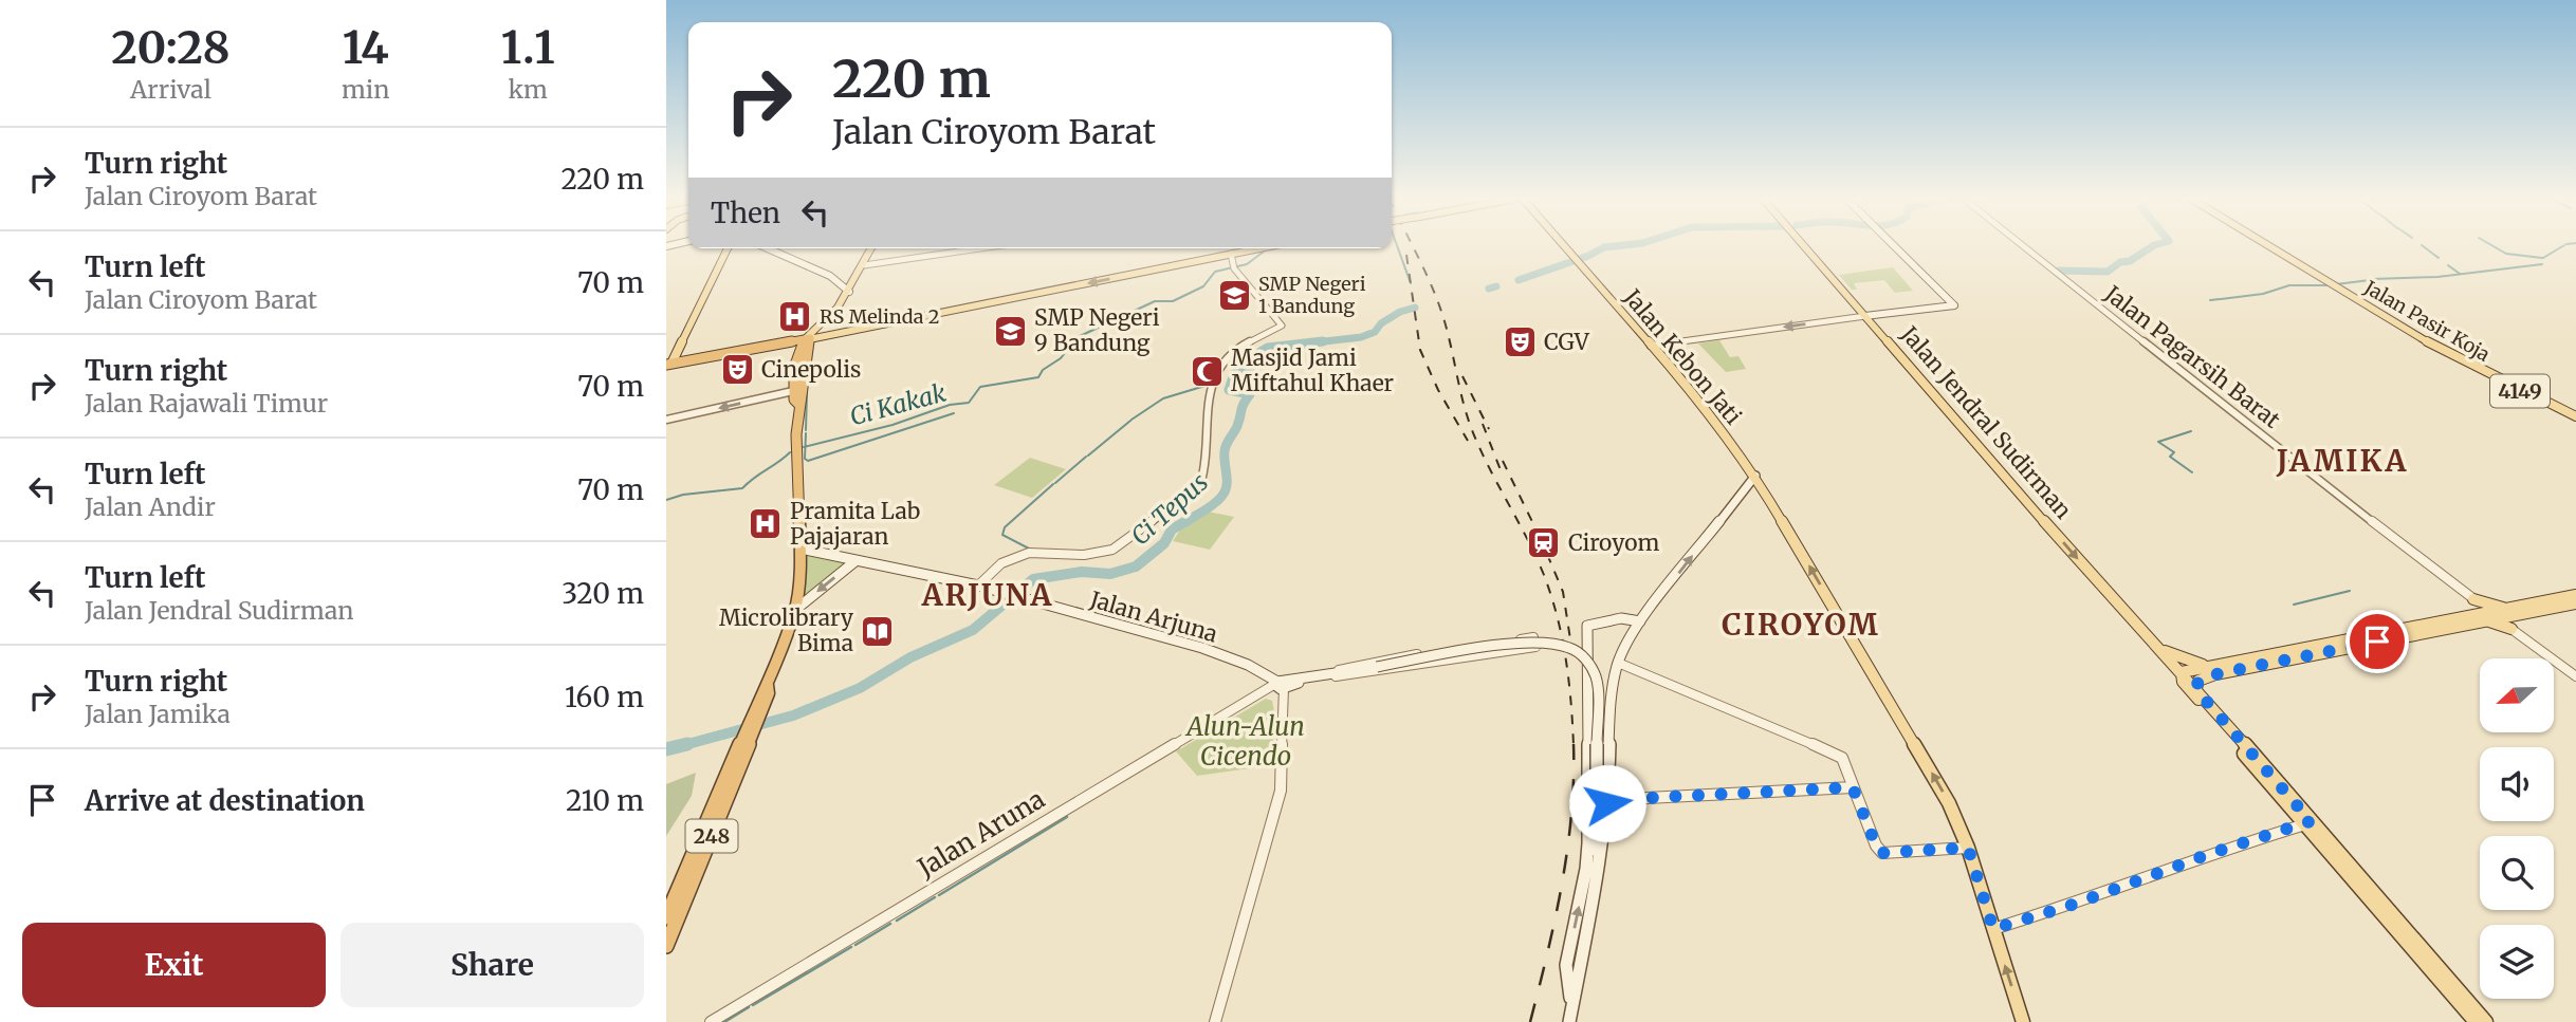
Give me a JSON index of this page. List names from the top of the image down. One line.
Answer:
{"streets":{"highway":["248"],"main road":["Jalan Pasir Koja","Jalan Kebon Jati","4149","Jalan Jendral Sudirman","Jalan Arjuna"],"street":["Jalan Pagarsih Barat","Jalan Aruna"]},"crossings":[["Jalan Arjuna","Jalan Aruna"],["Jalan Arjuna","248"]],"one_way":["Jalan Kebon Jati"],"districts":["JAMIKA","ARJUNA","CIROYOM"],"water":["Ci Kakak","Ci Tepus"],"parks":["Alun-Alun Cicendo"],"places":{"school or university":["SMP Negeri 1 Bandung","SMP Negeri 9 Bandung"],"hospital":["RS Melinda 2","Pramita Lab Pajajaran"],"theatre":["CGV","Cinepolis"],"mosque":["Masjid Jami Miftahul Khaer"],"station":["Ciroyom"],"library":["Microlibrary Bima"]},"north":"left","page":{"eta":["20:28","Arrival","14","min","1.1","km"],"turn":["220 m","Jalan Ciroyom Barat"],"list":[{"name":"Turn right","note":"Jalan Ciroyom Barat","value":"220 m"},{"name":"Turn left","note":"Jalan Ciroyom Barat","value":"70 m"},{"name":"Turn right","note":"Jalan Rajawali Timur","value":"70 m"},{"name":"Turn left","note":"Jalan Andir","value":"70 m"},{"name":"Turn left","note":"Jalan Jendral Sudirman","value":"320 m"},{"name":"Turn right","note":"Jalan Jamika","value":"160 m"},{"name":"Arrive at destination","value":"210 m"}],"then":"Then","buttons":["Exit","Share"]}}
